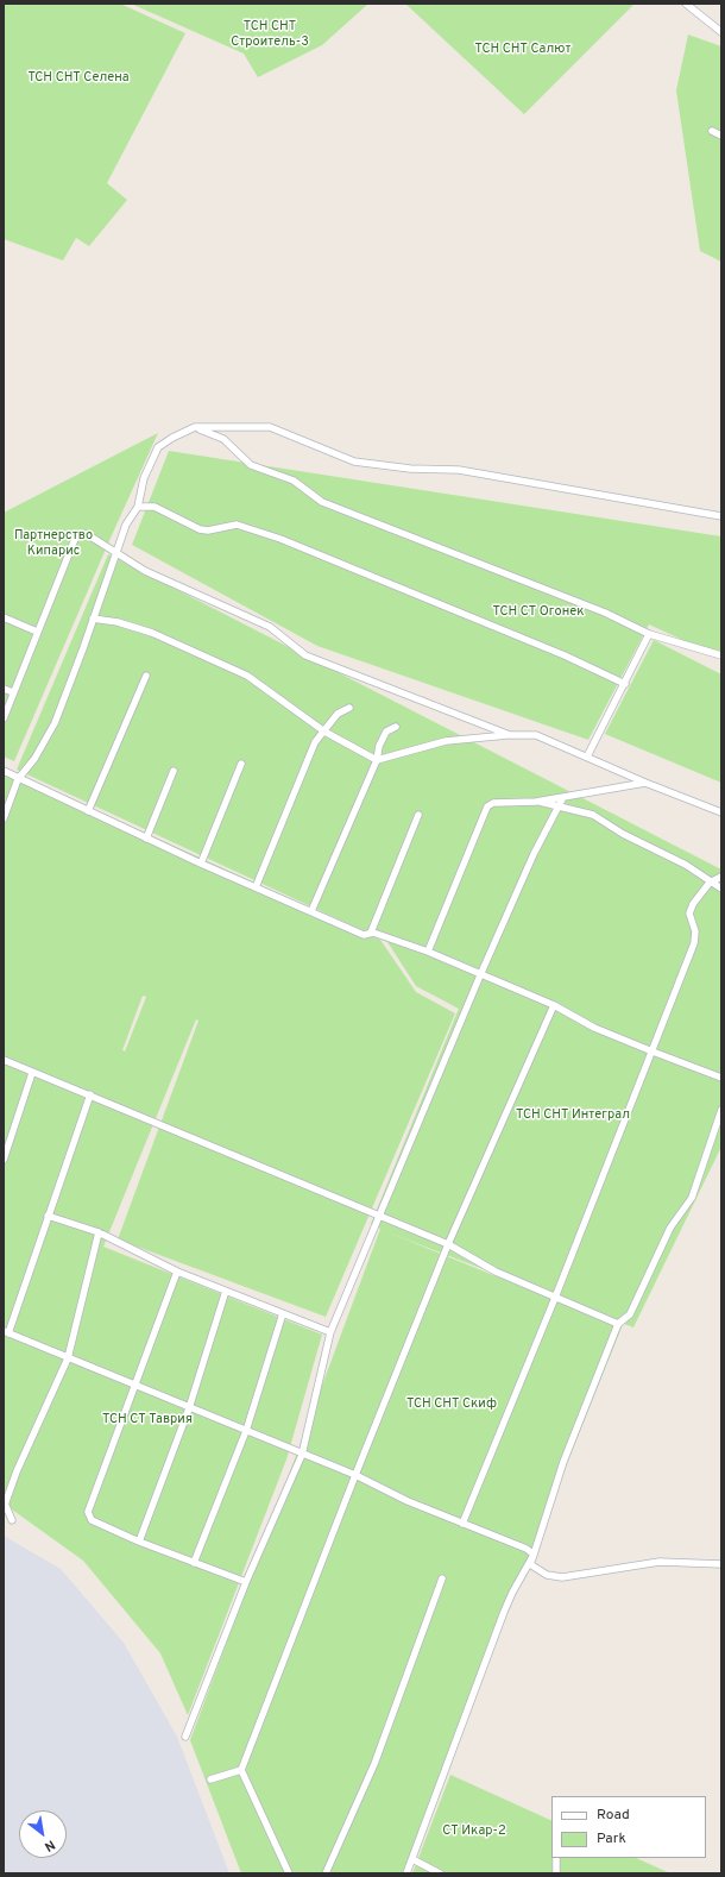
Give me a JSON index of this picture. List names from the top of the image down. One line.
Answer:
{"parks":["ТСН СНТ Строитель-3","ТСН СНТ Салют","ТСН СНТ Селена","Партнерство Кипарис","ТСН СТ Огонек","ТСН СНТ Интеграл","ТСН СНТ Скиф","ТСН СТ Таврия","СТ Икар-2"],"legend":["Road","Park"],"north":"bottom right"}
